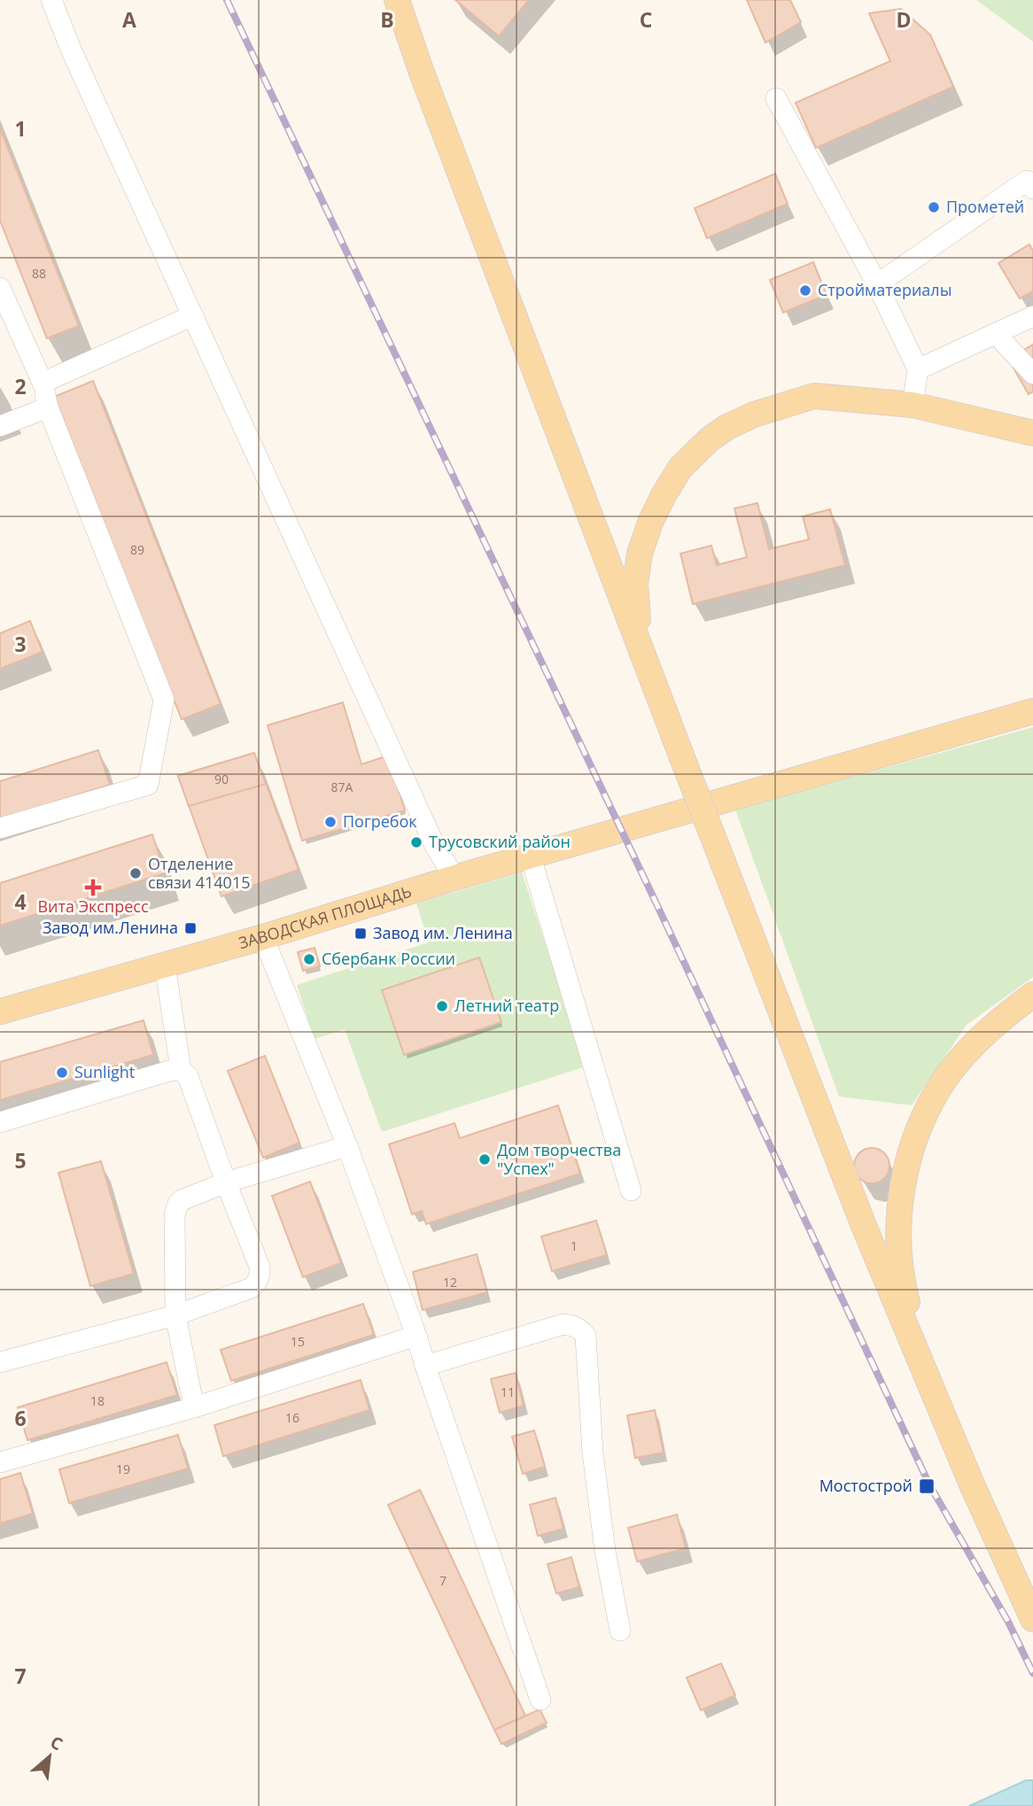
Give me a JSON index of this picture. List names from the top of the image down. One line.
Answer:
{"streets":{"main road":["ЗАВОДСКАЯ ПЛОЩАДЬ"]},"places":{"other":["Прометей","Стройматериалы","Погребок","Трусовский район","Отделение связи 414015","Сбербанк России","Летний театр","Sunlight","Дом творчества \"Успех\""],"health":["Вита Экспресс"],"transit":["Завод им.Ленина","Завод им. Ленина","Мостострой"]},"house_numbers":["88","89","90","87А","1","12","15","11","18","16","19","7"],"north":"top right","grid":{"columns":["A","B","C","D"],"rows":["1","2","3","4","5","6","7"]}}
